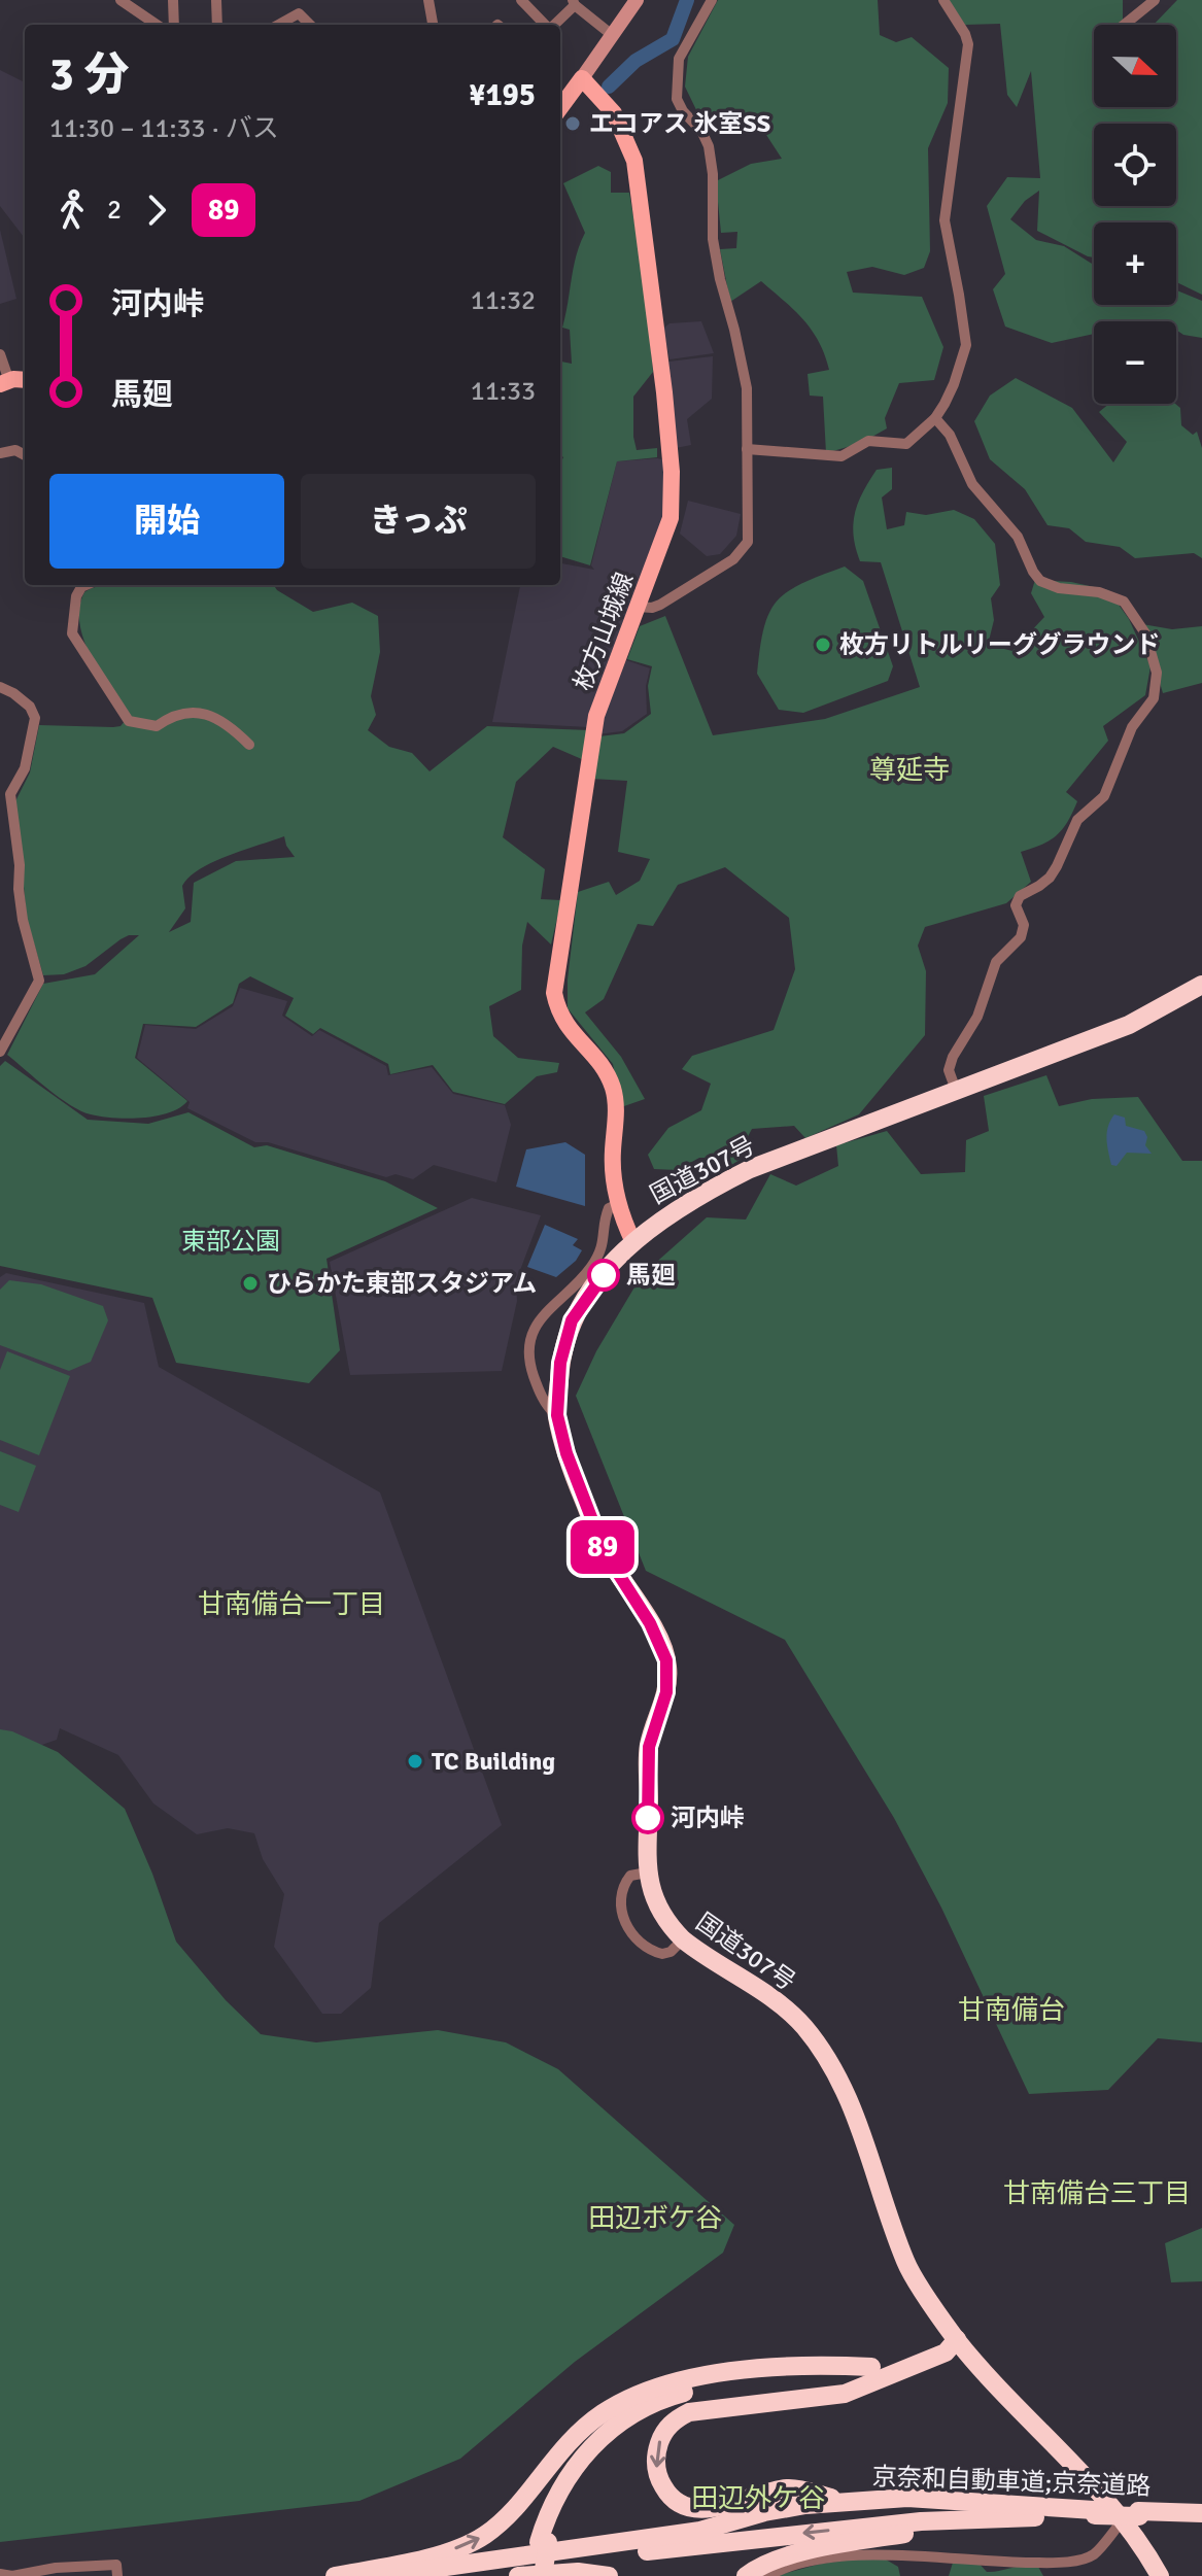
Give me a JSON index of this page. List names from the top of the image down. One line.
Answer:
{"streets":{"highway":["国道307号","京奈和自動車道;京奈道路"],"main road":["枚方山城線"]},"crossings":[["枚方山城線","国道307号"],["国道307号","京奈和自動車道;京奈道路"]],"districts":["尊延寺","甘南備台一丁目","甘南備台","甘南備台三丁目","田辺ボケ谷","田辺外ケ谷"],"parks":["東部公園"],"places":["エコアス 氷室SS","枚方リトルリーググラウンド","馬廻","ひらかた東部スタジアム","TC Building","河内峠"],"lines":["bus line 89"],"north":"right","page":{"on_map":"89","map_buttons":["+","−"],"heading":["3 分","11:30 – 11:33 · バス","¥195"],"legs":["2","89"],"list":[{"name":"河内峠","value":"11:32"},{"name":"馬廻","value":"11:33"}],"buttons":["開始","きっぷ"]}}
